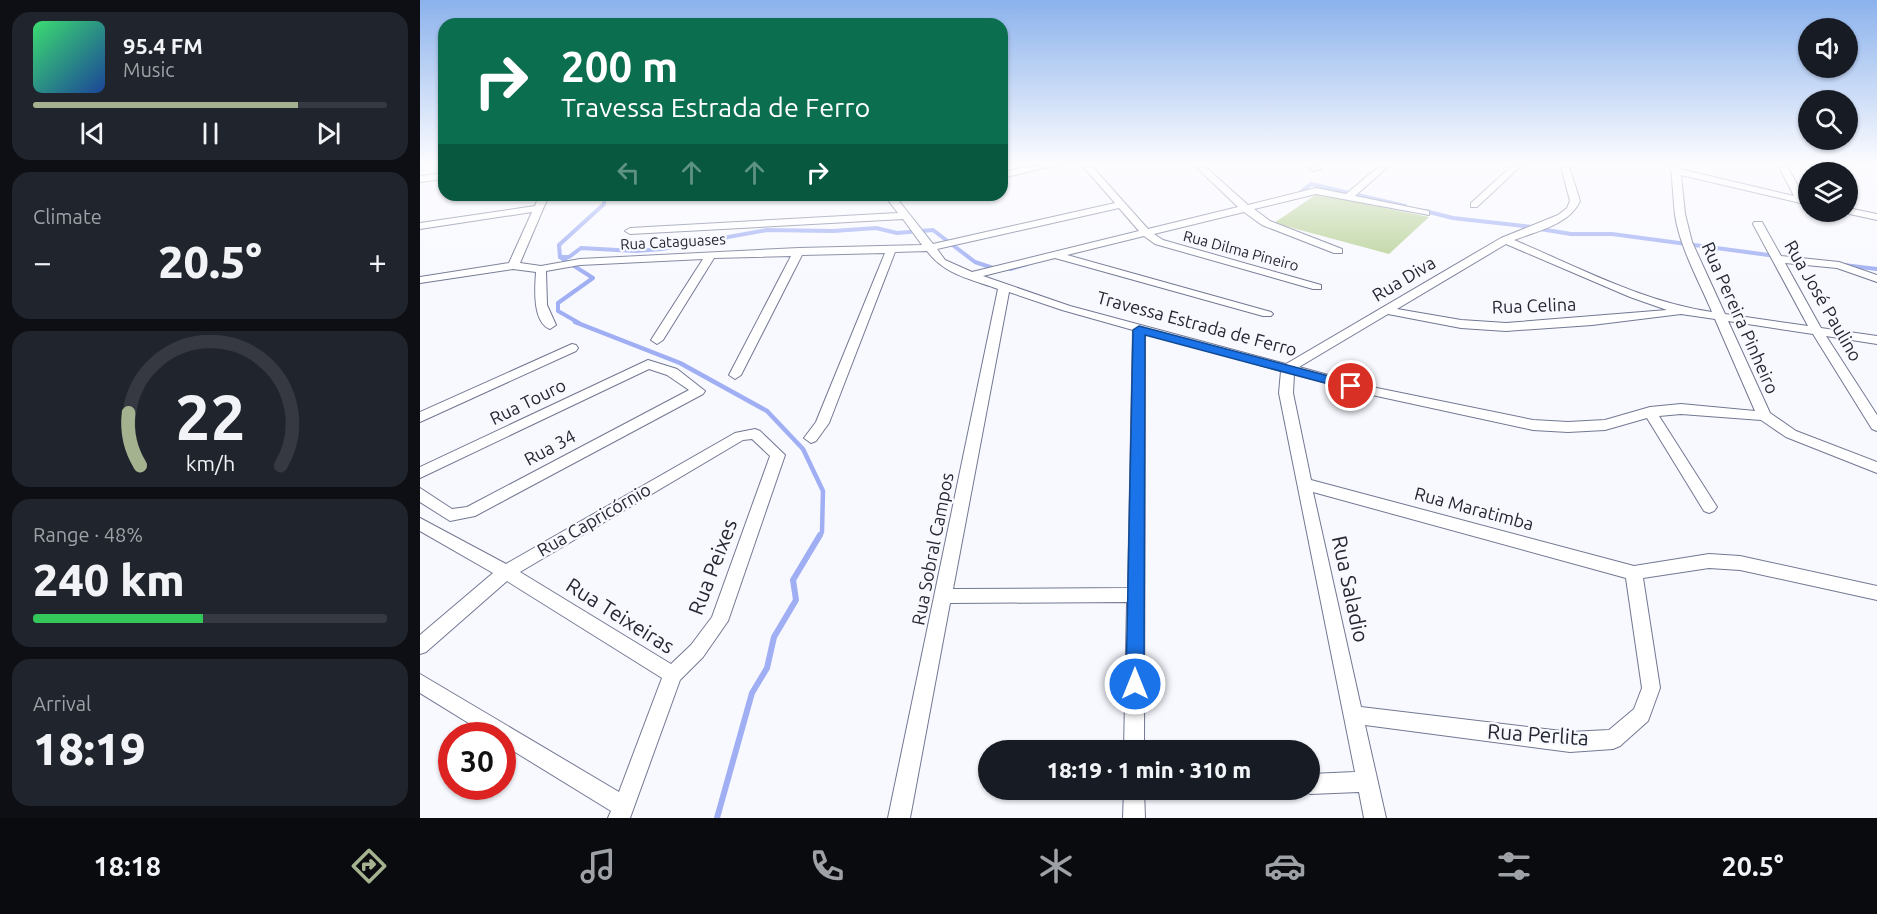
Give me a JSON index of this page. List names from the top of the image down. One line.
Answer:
{"streets":{"street":["Rua Cataguases","Rua Dilma Pineiro","Rua Diva","Rua José Paulino","Rua Celina","Rua Pereira Pinheiro","Travessa Estrada de Ferro","Rua Touro","Rua 34","Rua Maratimba","Rua Capricórnio","Rua Sobral Campos","Rua Peixes","Rua Saladio","Rua Teixeiras","Rua Perlita"]},"crossings":[["Rua Cataguases","Rua Dilma Pineiro"],["Rua Cataguases","Travessa Estrada de Ferro"],["Rua Diva","Rua Celina"],["Rua Diva","Travessa Estrada de Ferro"],["Rua Diva","Rua Saladio"],["Rua Pereira Pinheiro","Travessa Estrada de Ferro"],["Travessa Estrada de Ferro","Rua Sobral Campos"],["Travessa Estrada de Ferro","Rua Saladio"],["Rua Touro","Rua 34"],["Rua Maratimba","Rua Saladio"],["Rua Maratimba","Rua Perlita"],["Rua Capricórnio","Rua Peixes"],["Rua Capricórnio","Rua Teixeiras"],["Rua Peixes","Rua Teixeiras"],["Rua Saladio","Rua Perlita"]],"page":{"turn":["200 m","Travessa Estrada de Ferro"],"song":["95.4 FM","Music"],"tile":["Climate",["Range · 48%","240 km"],["Arrival","18:19"]],"heat":["−","20.5°","+"],"limit":"30","trip":"18:19 · 1 min · 310 m","tabs":["18:18","20.5°"],"gauge":["22","km/h"]}}
